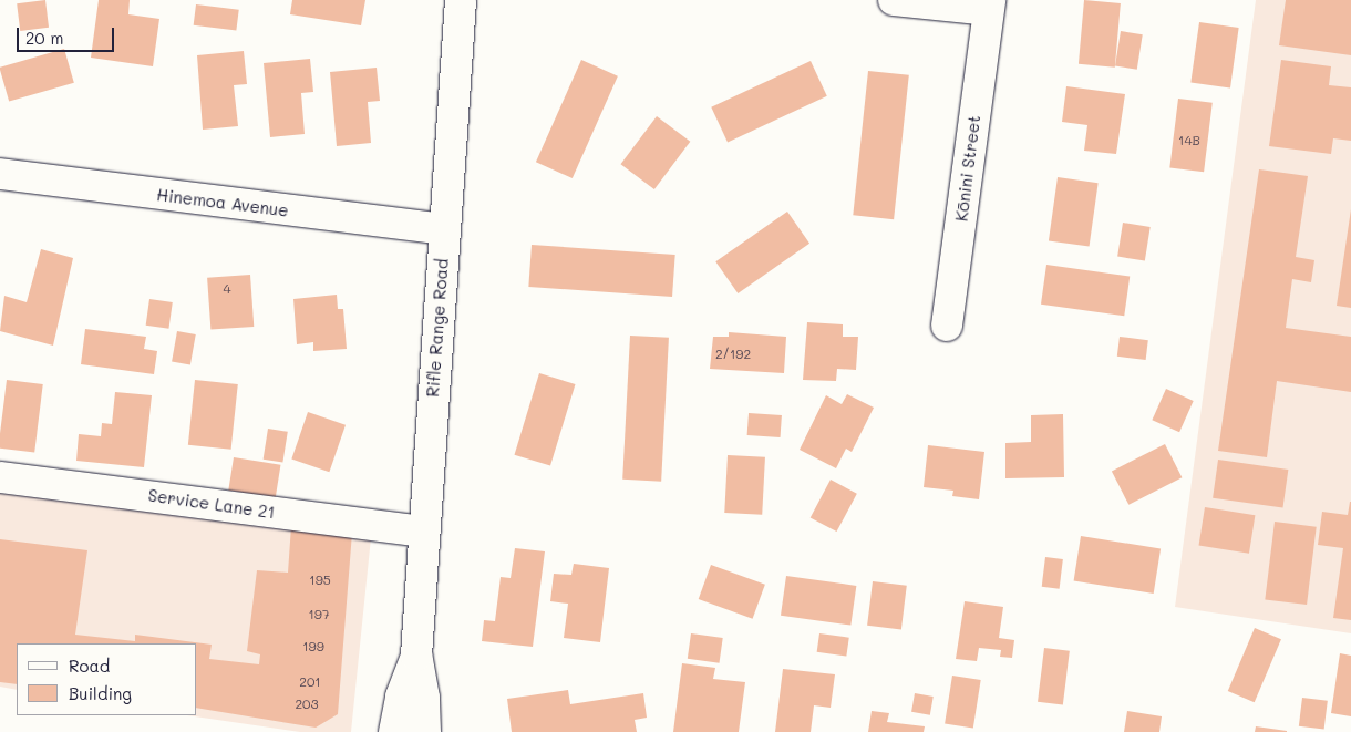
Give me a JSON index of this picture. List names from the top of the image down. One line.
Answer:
{"streets":{"street":["Kōnini Street","Hinemoa Avenue","Rifle Range Road","Service Lane 21"]},"crossings":[["Hinemoa Avenue","Rifle Range Road"],["Rifle Range Road","Service Lane 21"]],"house_numbers":["14B","4","2/192","195","197","199","201","203"],"legend":["Road","Building"],"scale_bar":"20 m"}
